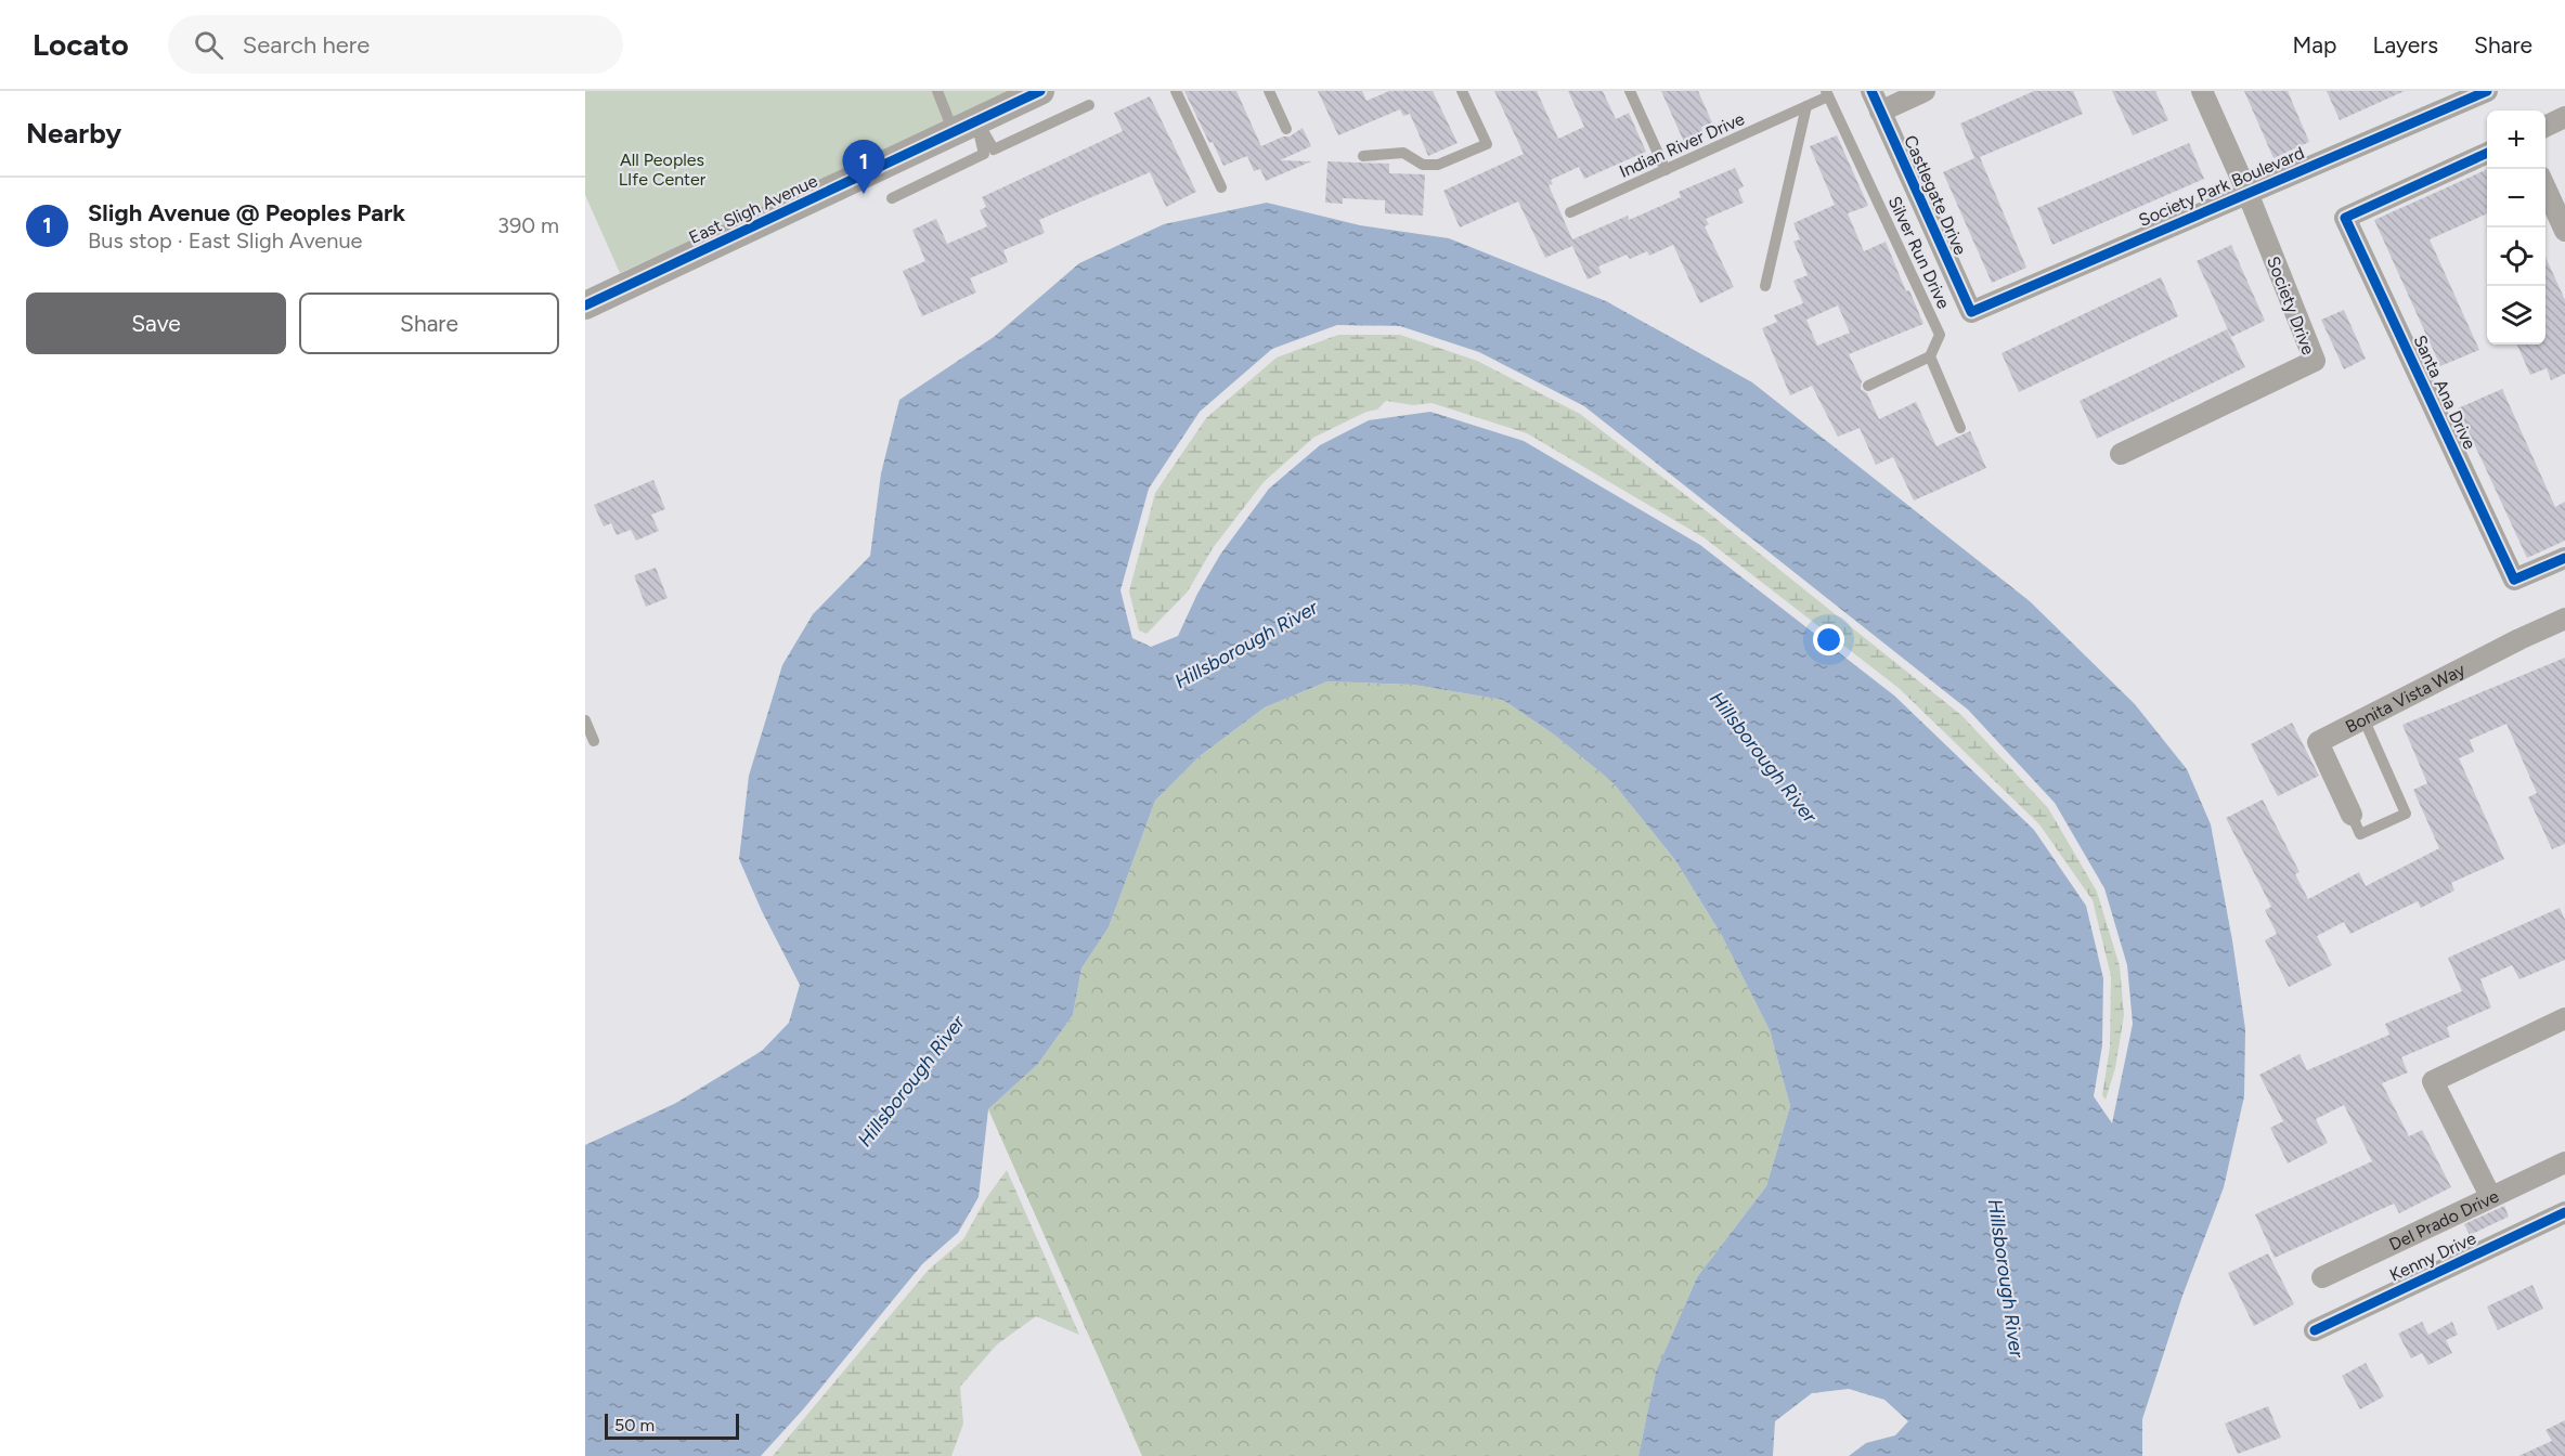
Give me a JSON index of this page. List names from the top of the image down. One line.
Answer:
{"streets":{"street":["Society Park Boulevard","Castlegate Drive","East Sligh Avenue","Society Drive","Santa Ana Drive","Bonita Vista Way","Del Prado Drive","Kenny Drive"],"lane":["Indian River Drive","Silver Run Drive"]},"crossings":[["Indian River Drive","Silver Run Drive"],["Society Park Boulevard","Castlegate Drive"],["Society Park Boulevard","Society Drive"]],"water":["Hillsborough River"],"parks":["All Peoples LIfe Center"],"scale_bar":"50 m","page":{"header":"Locato","search":"Search here","nav":["Map","Layers","Share"],"heading":"Nearby","map_buttons":["+","−"],"pins":"1","list":[{"mark":"1","name":"Sligh Avenue @ Peoples Park","note":"Bus stop · East Sligh Avenue","value":"390 m"}],"buttons":["Save","Share"],"scale":"50 m"}}
